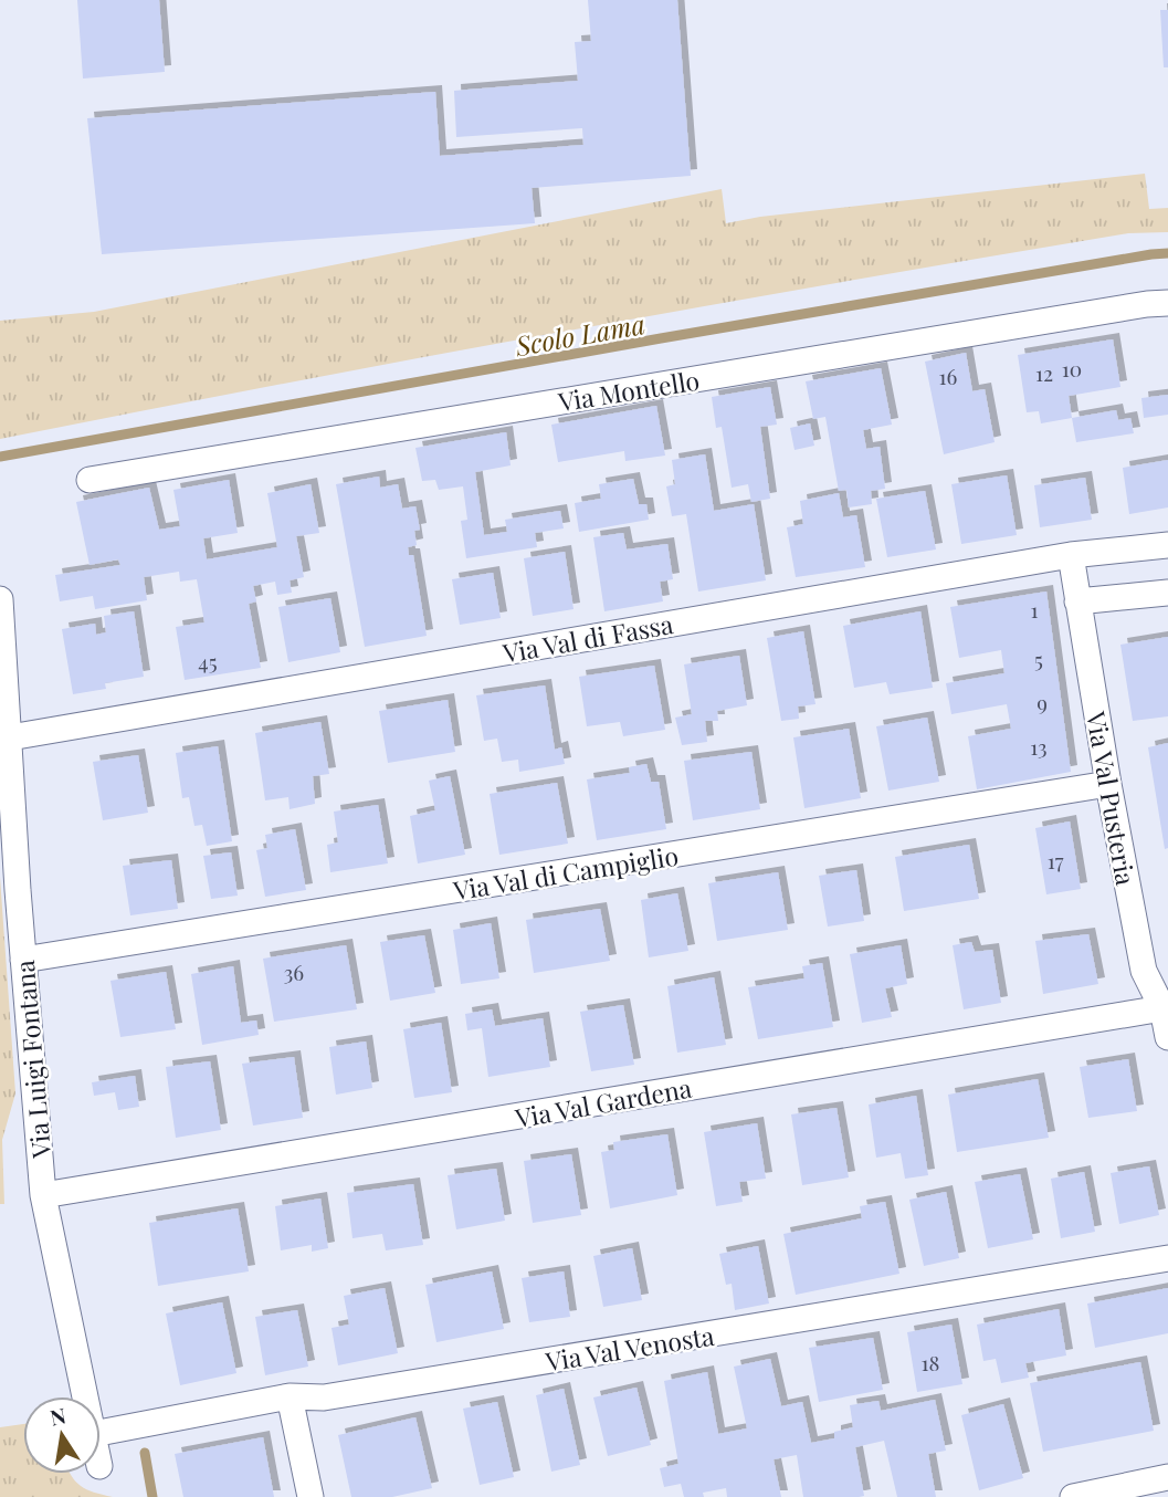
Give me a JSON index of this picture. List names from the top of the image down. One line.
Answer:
{"streets":{"street":["Via Montello","Via Val di Fassa","Via Val Pusteria","Via Val di Campiglio","Via Luigi Fontana","Via Val Gardena","Via Val Venosta"]},"crossings":[["Via Val di Fassa","Via Val Pusteria"],["Via Val di Fassa","Via Luigi Fontana"],["Via Val Pusteria","Via Val di Campiglio"],["Via Val Pusteria","Via Val Gardena"],["Via Val di Campiglio","Via Luigi Fontana"],["Via Luigi Fontana","Via Val Gardena"]],"water":["Scolo Lama"],"house_numbers":["10","12","16","1","5","45","9","13","17","36","18"],"north":"top"}
